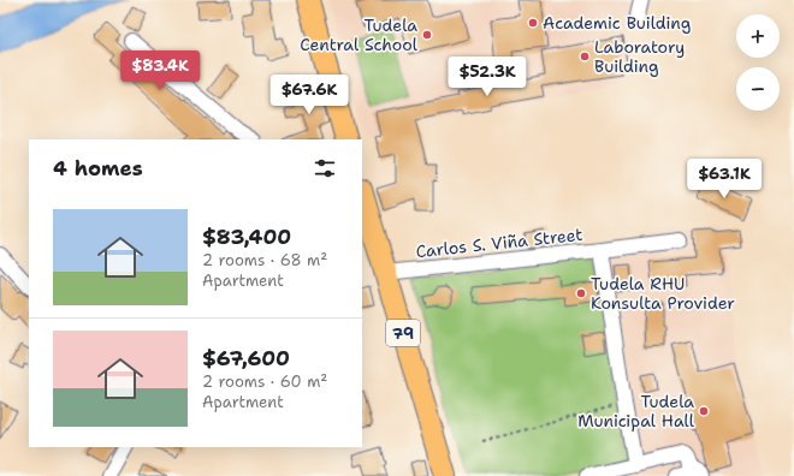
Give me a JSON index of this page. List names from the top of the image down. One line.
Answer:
{"streets":{"highway":["79"],"street":["Carlos S. Viña Street"]},"crossings":[["Carlos S. Viña Street","79"]],"places":["Academic Building","Tudela Central School","Laboratory Building","Tudela RHU Konsulta Provider","Tudela Municipal Hall"],"page":{"map_buttons":["+","−"],"price":["$83.4K","$52.3K","$67.6K","$63.1K"],"heading":"4 homes","list":[{"name":"$83,400","note":"2 rooms · 68 m² · Apartment"},{"name":"$67,600","note":"2 rooms · 60 m² · Apartment"}]}}
